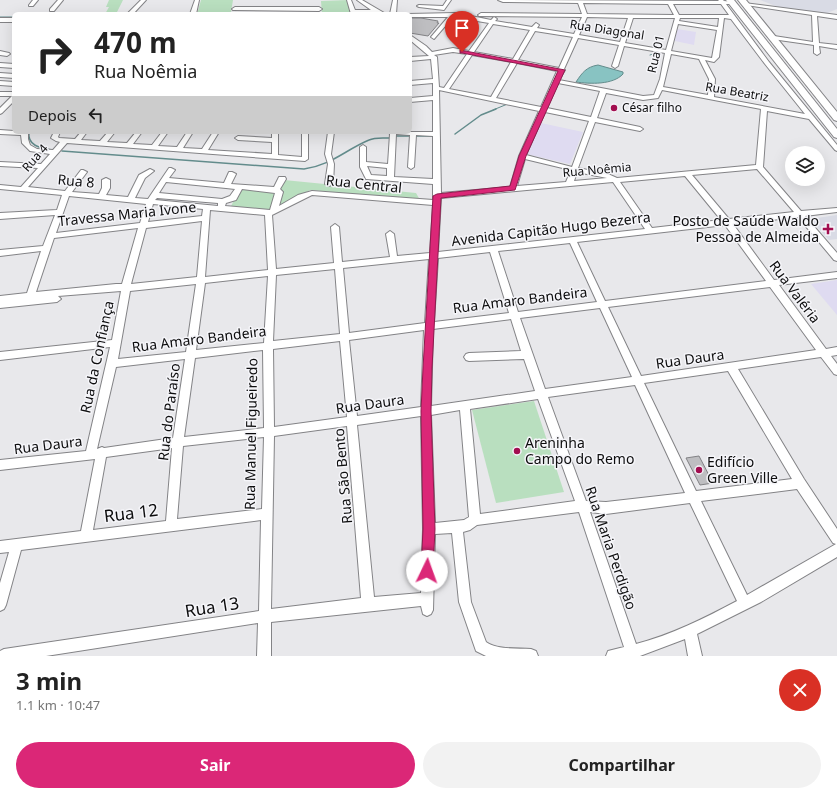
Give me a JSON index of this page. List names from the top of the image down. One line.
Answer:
{"streets":{"street":["Rua Diagonal","Rua 01","Rua Beatriz","Rua 4","Rua Noêmia","Rua 8","Rua Central","Travessa Maria Ivone","Avenida Capitão Hugo Bezerra","Rua Valéria","Rua Amaro Bandeira","Rua da Confiança","Rua Daura","Rua do Paraíso","Rua Manuel Figueiredo","Rua São Bento","Rua 12","Rua Maria Perdigão","Rua 13"]},"crossings":[["Rua Diagonal","Rua 01"],["Rua 01","Rua Beatriz"],["Rua 4","Rua 8"],["Rua Noêmia","Rua Central"],["Rua Noêmia","Rua Valéria"],["Rua 8","Rua Central"],["Rua 8","Rua da Confiança"],["Rua Central","Rua da Confiança"],["Rua Central","Rua do Paraíso"],["Rua Central","Rua Manuel Figueiredo"],["Travessa Maria Ivone","Rua da Confiança"],["Travessa Maria Ivone","Rua do Paraíso"],["Avenida Capitão Hugo Bezerra","Rua Valéria"],["Avenida Capitão Hugo Bezerra","Rua da Confiança"],["Avenida Capitão Hugo Bezerra","Rua do Paraíso"],["Avenida Capitão Hugo Bezerra","Rua Manuel Figueiredo"],["Avenida Capitão Hugo Bezerra","Rua São Bento"],["Avenida Capitão Hugo Bezerra","Rua Maria Perdigão"],["Rua Valéria","Rua Amaro Bandeira"],["Rua Valéria","Rua Daura"],["Rua Amaro Bandeira","Rua da Confiança"],["Rua Amaro Bandeira","Rua do Paraíso"],["Rua Amaro Bandeira","Rua Manuel Figueiredo"],["Rua Amaro Bandeira","Rua São Bento"],["Rua Amaro Bandeira","Rua Maria Perdigão"],["Rua da Confiança","Rua Daura"],["Rua Daura","Rua do Paraíso"],["Rua Daura","Rua Manuel Figueiredo"],["Rua Daura","Rua São Bento"],["Rua Daura","Rua Maria Perdigão"],["Rua do Paraíso","Rua 12"],["Rua Manuel Figueiredo","Rua 12"],["Rua Manuel Figueiredo","Rua 13"],["Rua São Bento","Rua 13"]],"places":{"other":["César filho","Areninha Campo do Remo","Edifício Green Ville"],"health":["Posto de Saúde Waldo Pessoa de Almeida"]},"page":{"turn":["470 m","Rua Noêmia"],"then":"Depois","heading":["3 min","1.1 km · 10:47"],"buttons":["Sair","Compartilhar"]}}
